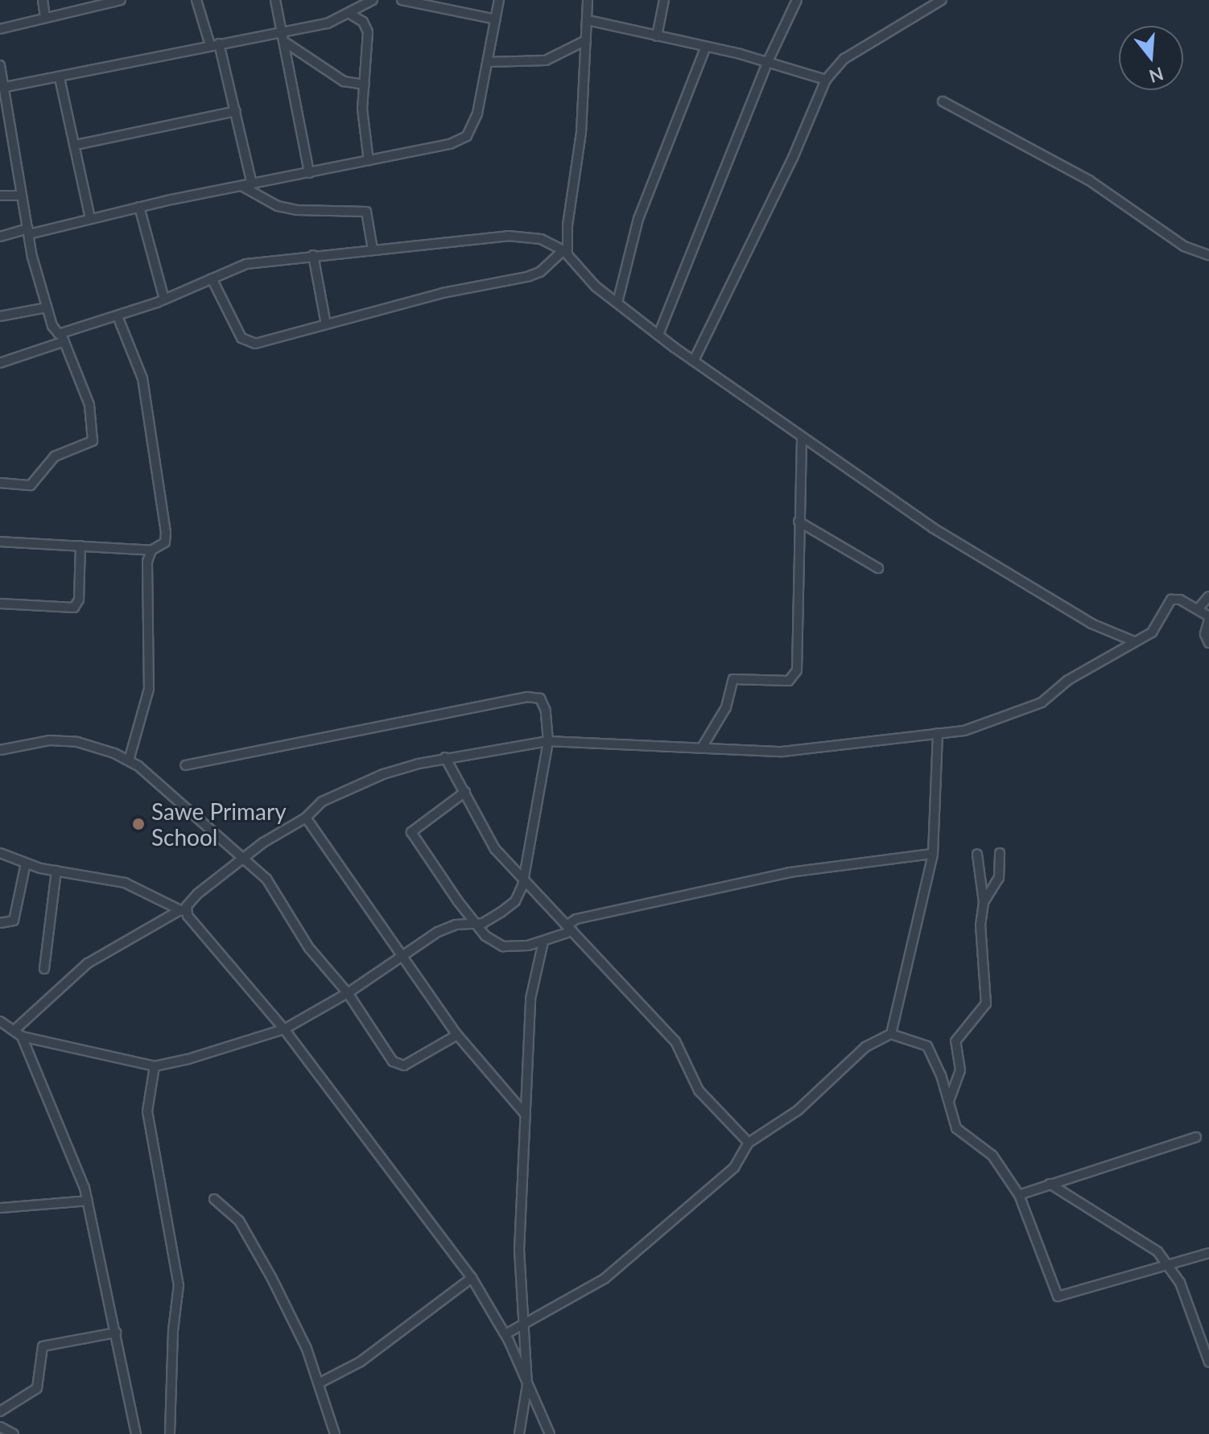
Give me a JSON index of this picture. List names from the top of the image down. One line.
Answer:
{"places":["Sawe Primary School"],"north":"bottom"}
